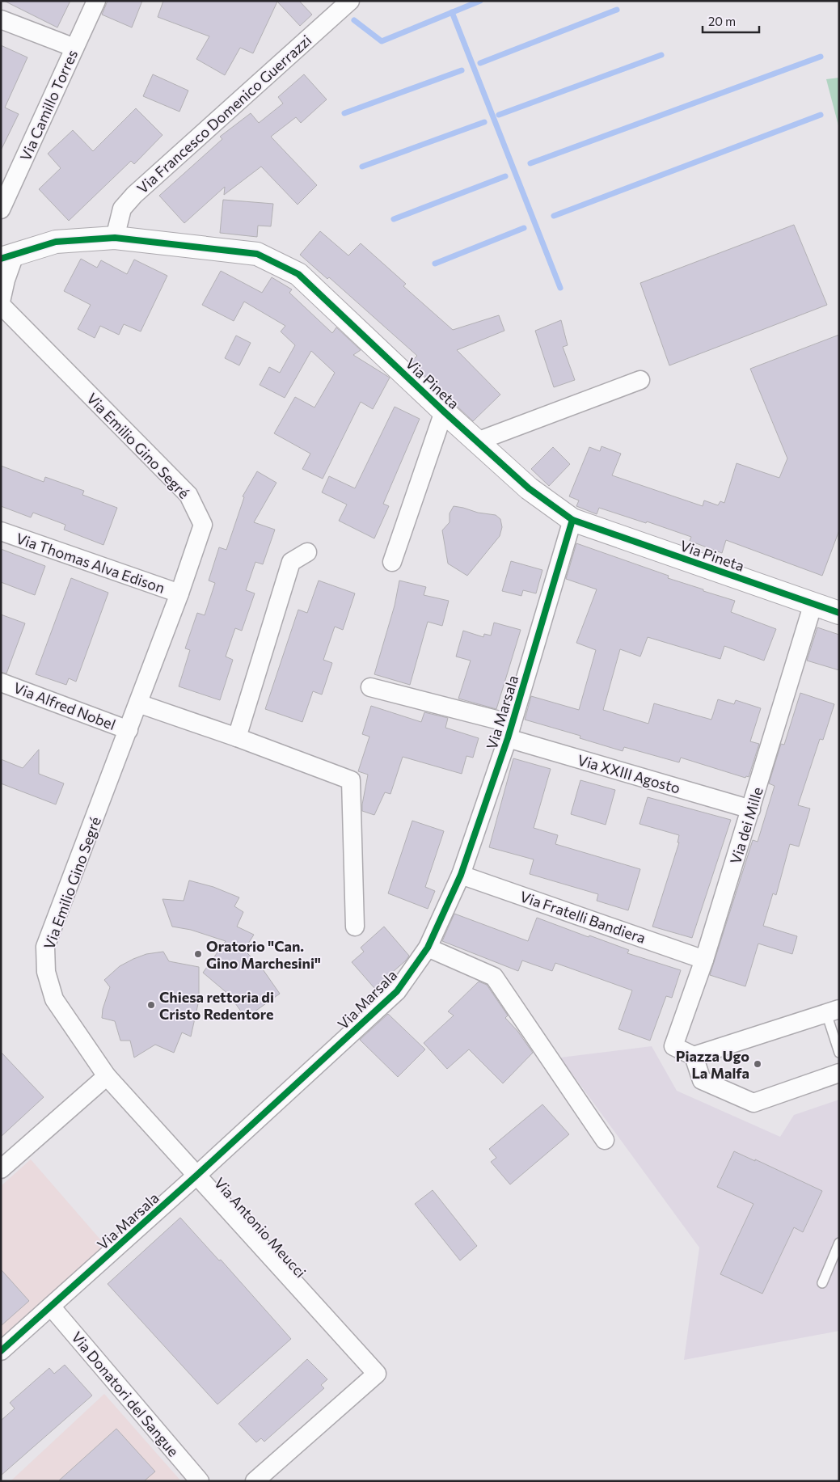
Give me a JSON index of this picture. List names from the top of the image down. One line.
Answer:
{"streets":{"street":["Via Camillo Torres","Via Francesco Domenico Guerrazzi","Via Pineta","Via Emilio Gino Segré","Via Thomas Alva Edison","Via Alfred Nobel","Via Marsala","Via XXIII Agosto","Via dei Mille","Via Fratelli Bandiera","Via Antonio Meucci","Via Donatori del Sangue"]},"crossings":[["Via Francesco Domenico Guerrazzi","Via Pineta"],["Via Pineta","Via Marsala"],["Via Pineta","Via dei Mille"],["Via Emilio Gino Segré","Via Thomas Alva Edison"],["Via Emilio Gino Segré","Via Alfred Nobel"],["Via Emilio Gino Segré","Via Antonio Meucci"],["Via Marsala","Via XXIII Agosto"],["Via Marsala","Via Fratelli Bandiera"],["Via Marsala","Via Antonio Meucci"],["Via Marsala","Via Donatori del Sangue"],["Via XXIII Agosto","Via dei Mille"],["Via dei Mille","Via Fratelli Bandiera"]],"places":["Oratorio \"Can. Gino Marchesini\"","Chiesa rettoria di Cristo Redentore","Piazza Ugo La Malfa"],"scale_bar":"20 m"}
